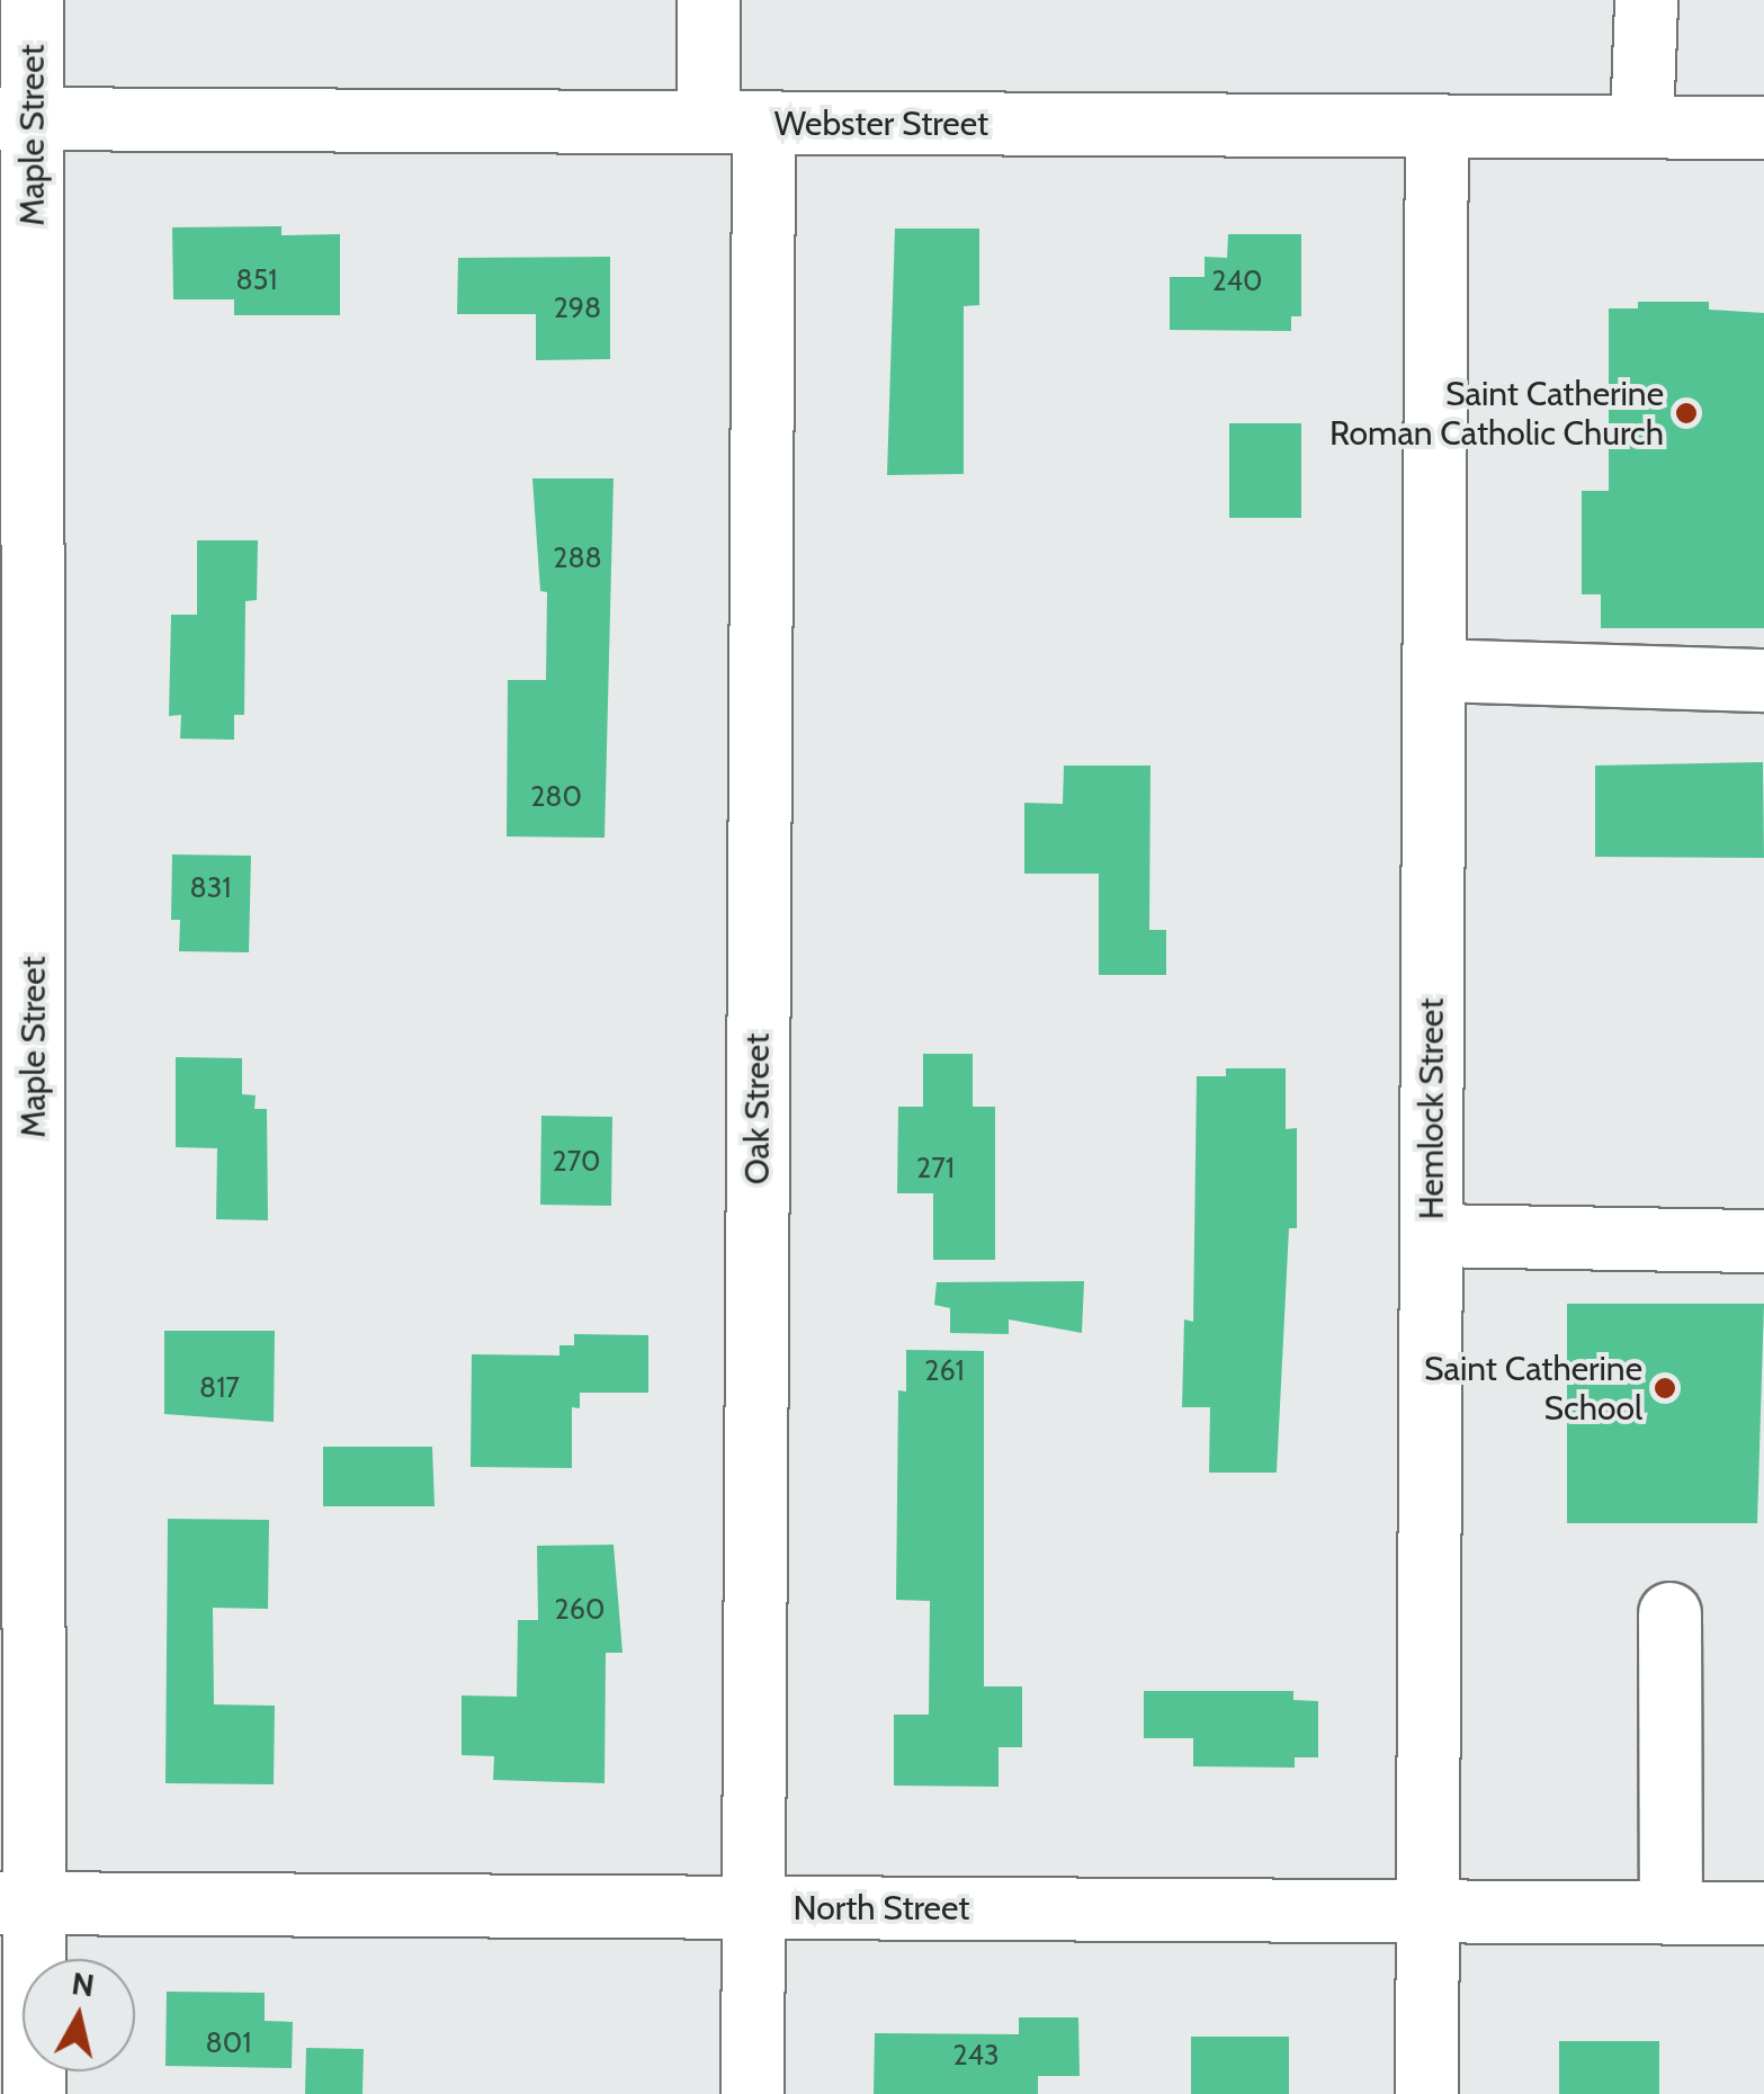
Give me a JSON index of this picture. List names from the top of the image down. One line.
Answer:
{"streets":{"street":["Webster Street","Maple Street","Oak Street","Hemlock Street","North Street"]},"crossings":[["Webster Street","Maple Street"],["Webster Street","Oak Street"],["Webster Street","Hemlock Street"],["Maple Street","North Street"],["Oak Street","North Street"],["Hemlock Street","North Street"]],"places":["Saint Catherine Roman Catholic Church","Saint Catherine School"],"house_numbers":["851","240","298","288","280","831","270","271","261","817","260","801","243"],"north":"top"}
